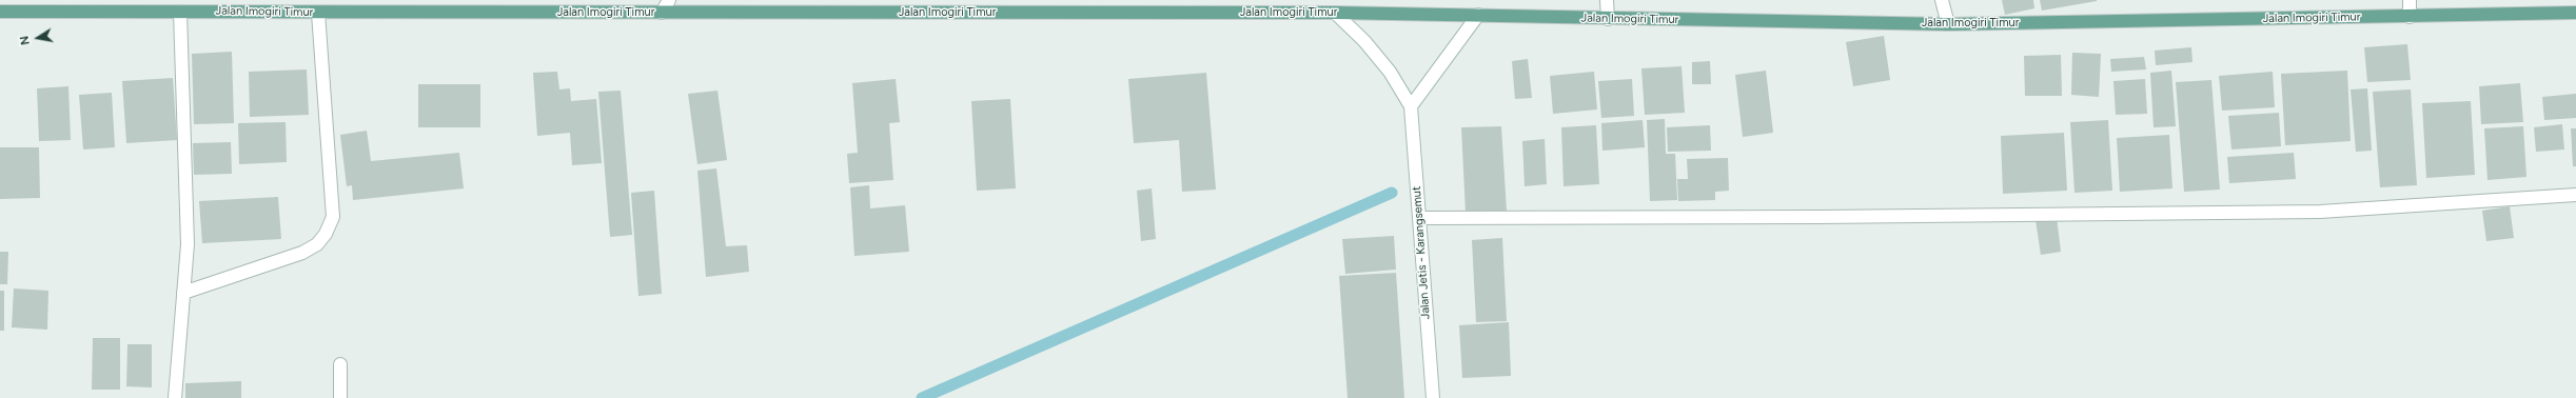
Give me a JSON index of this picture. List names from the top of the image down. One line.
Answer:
{"streets":{"main road":["Jalan Imogiri Timur"],"street":["Jalan Jetis - Karangsemut"]},"north":"left"}
